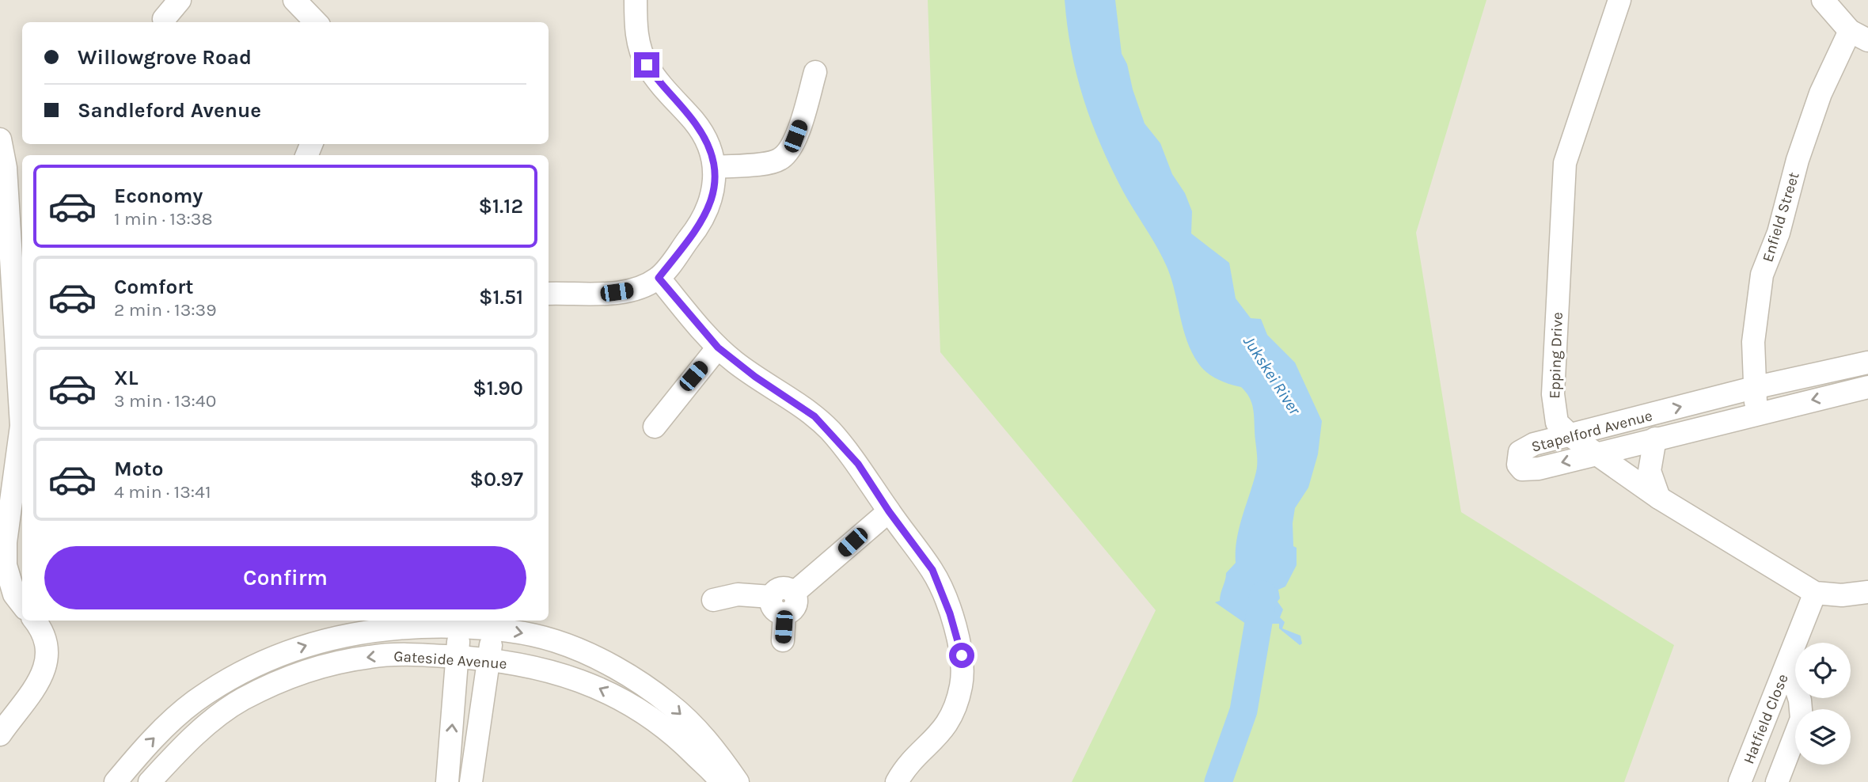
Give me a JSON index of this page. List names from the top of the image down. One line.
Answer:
{"streets":{"street":["Enfield Street","Epping Drive","Stapelford Avenue","Gateside Avenue","Hatfield Close"]},"crossings":[["Enfield Street","Stapelford Avenue"],["Epping Drive","Stapelford Avenue"],["Epping Drive","Hatfield Close"]],"water":["Jukskei River"],"page":{"banner":["Willowgrove Road","Sandleford Avenue"],"list":[{"name":"Economy","note":"1 min · 13:38","value":"$1.12"},{"name":"Comfort","note":"2 min · 13:39","value":"$1.51"},{"name":"XL","note":"3 min · 13:40","value":"$1.90"},{"name":"Moto","note":"4 min · 13:41","value":"$0.97"}],"buttons":"Confirm"}}
